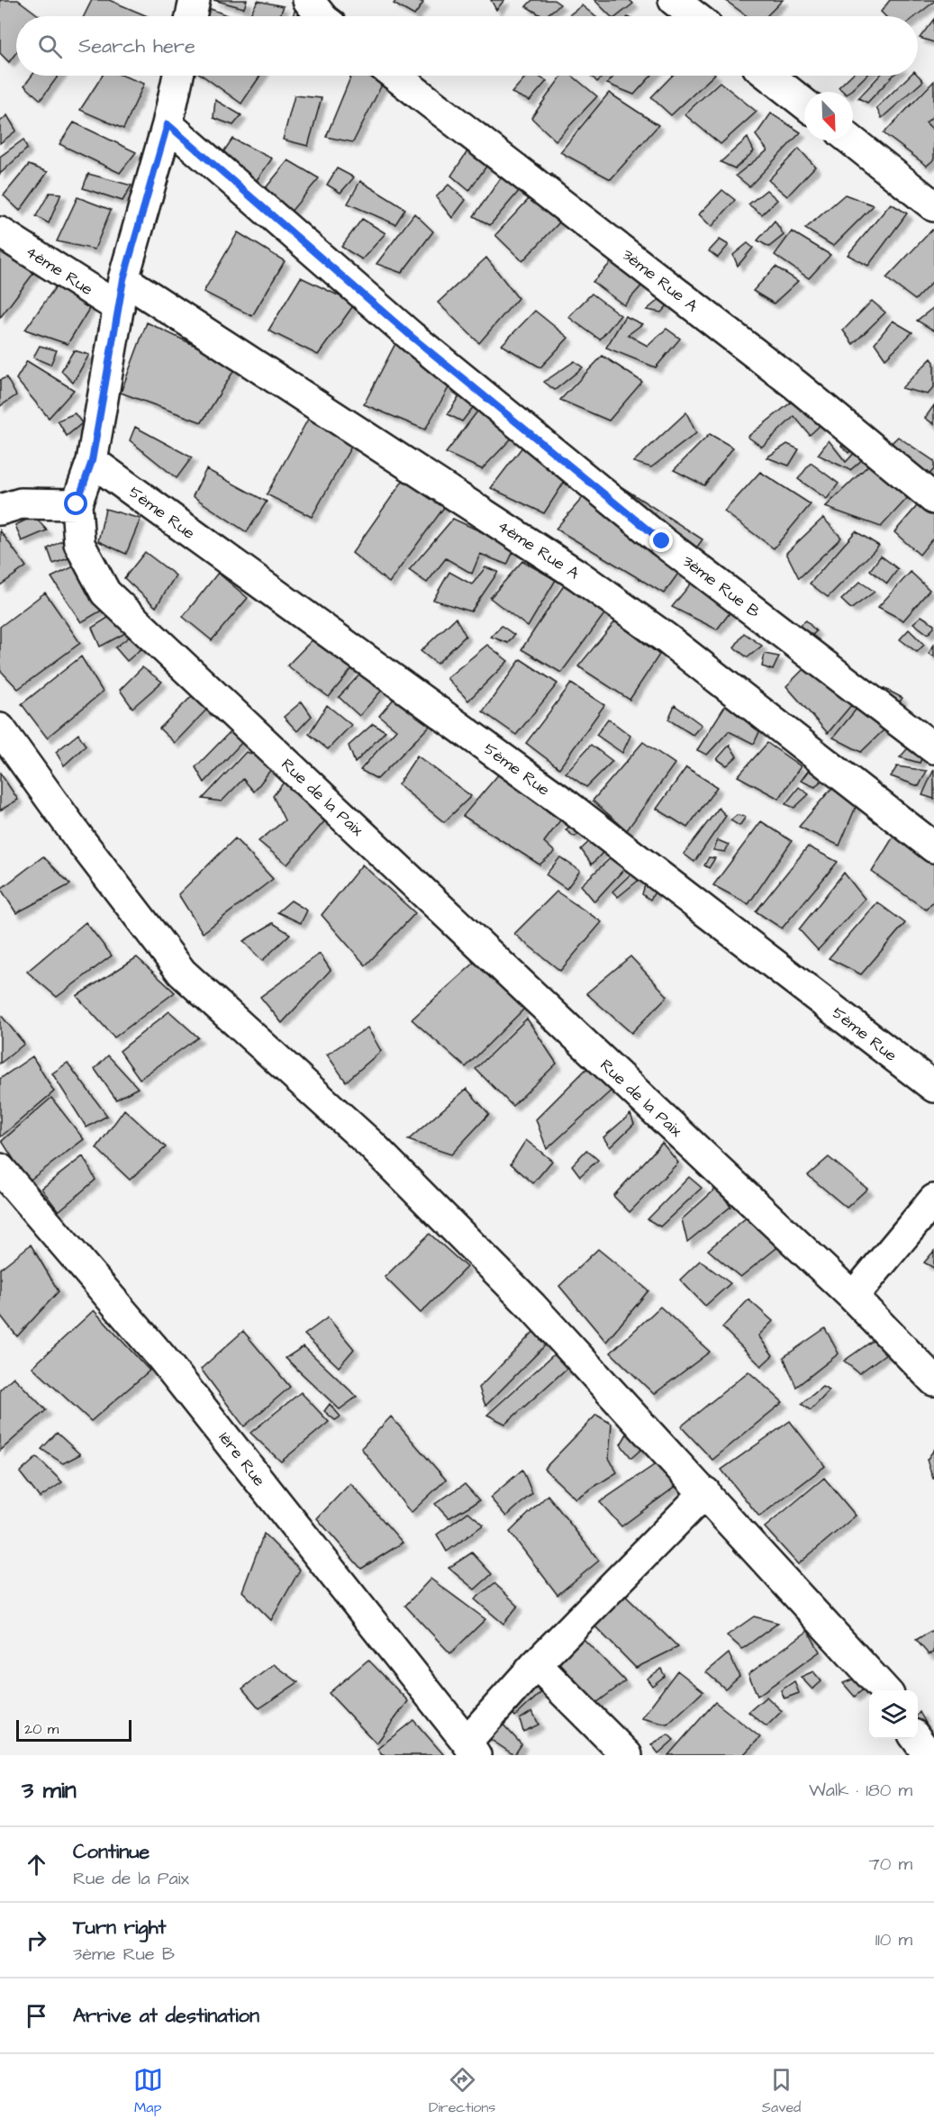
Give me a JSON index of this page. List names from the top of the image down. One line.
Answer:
{"streets":{"street":["4ème Rue","3ème Rue A","5ème Rue","4ème Rue A","3ème Rue B","Rue de la Paix","1ère Rue"]},"crossings":[["4ème Rue","Rue de la Paix"],["5ème Rue","Rue de la Paix"],["4ème Rue A","Rue de la Paix"],["3ème Rue B","Rue de la Paix"]],"scale_bar":"20 m","north":"bottom right","page":{"search":"Search here","scale":"20 m","heading":["3 min","Walk · 180 m"],"list":[["Continue","Rue de la Paix","70 m"],["Turn right","3ème Rue B","110 m"],"Arrive at destination"],"nav":["Map","Directions","Saved"]}}
